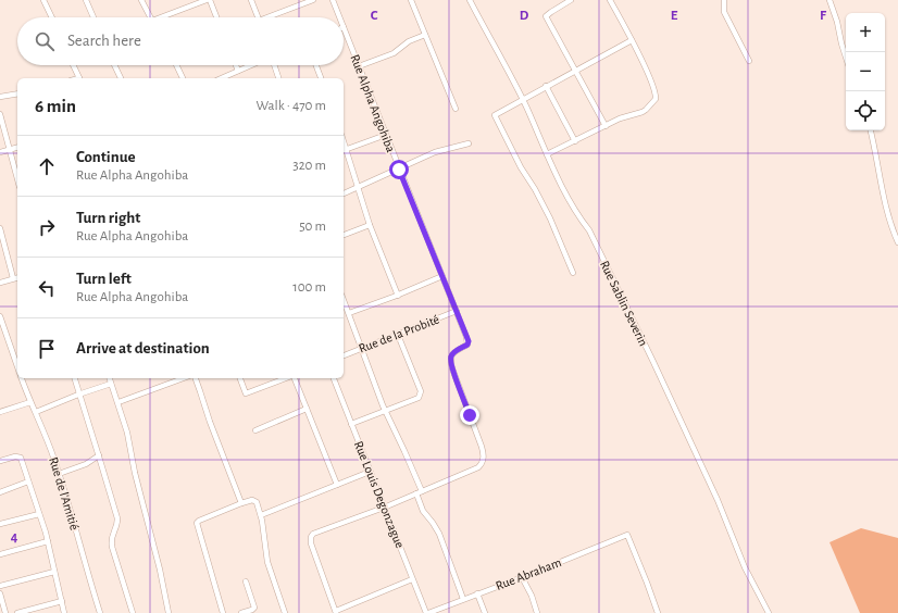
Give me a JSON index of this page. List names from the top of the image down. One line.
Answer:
{"streets":{"street":["Rue Alpha Angohiba","Rue Sablin Severin","Rue de la Probité","Rue de l'Amitié","Rue Louis Degonzague","Rue Abraham"]},"crossings":[["Rue Alpha Angohiba","Rue de la Probité"],["Rue Alpha Angohiba","Rue Louis Degonzague"],["Rue Louis Degonzague","Rue Abraham"]],"page":{"map_buttons":["+","−"],"search":"Search here","heading":["6 min","Walk · 470 m"],"list":[["Continue","Rue Alpha Angohiba","320 m"],["Turn right","Rue Alpha Angohiba","50 m"],["Turn left","Rue Alpha Angohiba","100 m"],"Arrive at destination"]},"grid":{"columns":["C","D","E","F"],"rows":["4"]}}
